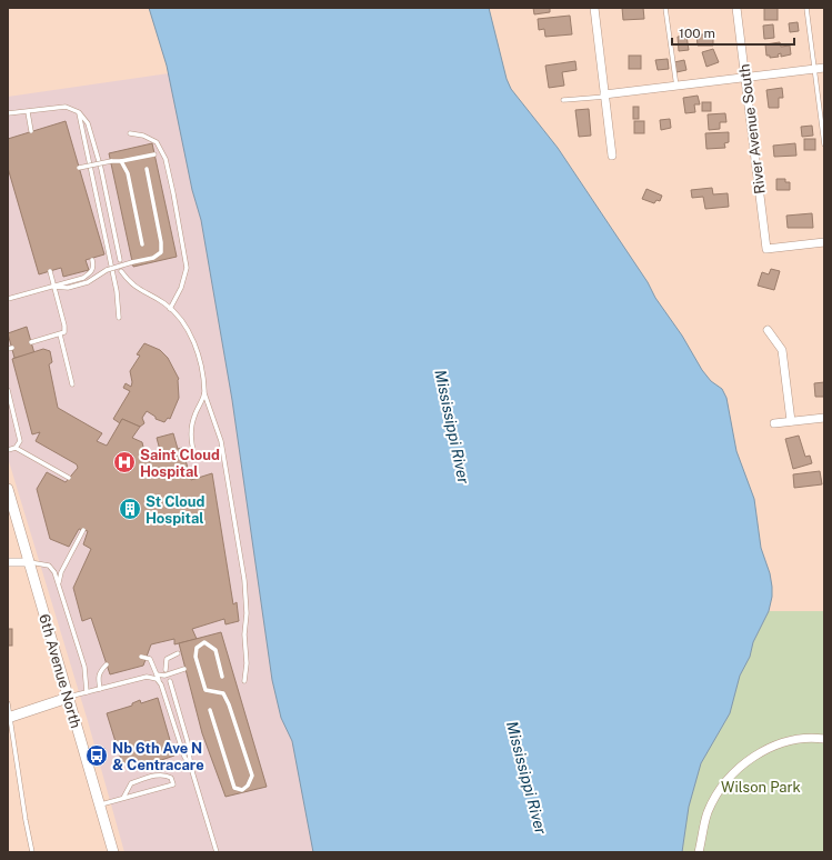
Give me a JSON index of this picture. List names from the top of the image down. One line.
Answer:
{"streets":{"street":["River Avenue South","6th Avenue North"]},"water":["Mississippi River"],"parks":["Wilson Park"],"places":{"hospital":["Saint Cloud Hospital"],"building":["St Cloud Hospital"],"bus stop":["Nb 6th Ave N & Centracare"]},"scale_bar":"100 m"}
